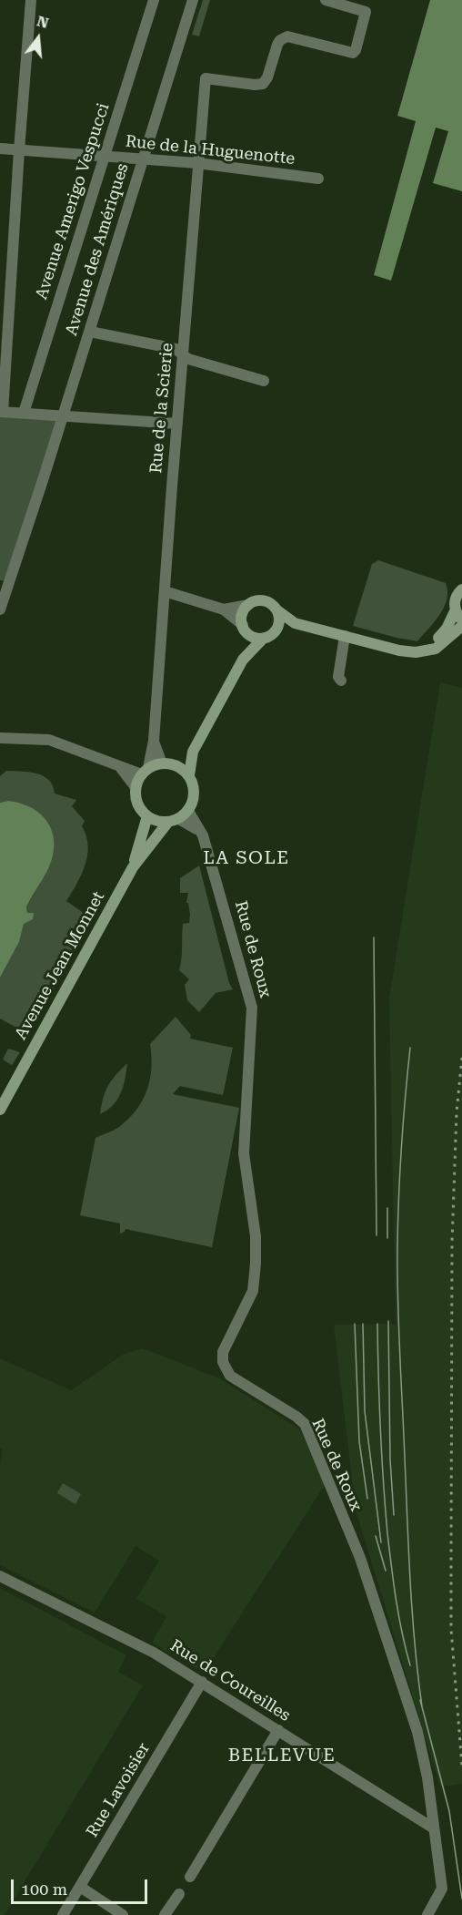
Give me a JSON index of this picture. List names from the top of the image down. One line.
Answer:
{"streets":{"street":["Rue de la Huguenotte","Avenue Amerigo Vespucci","Avenue des Amériques","Rue de la Scierie","Rue de Roux","Avenue Jean Monnet","Rue de Coureilles","Rue Lavoisier"]},"crossings":[["Rue de la Huguenotte","Avenue Amerigo Vespucci"],["Rue de la Huguenotte","Avenue des Amériques"],["Rue de la Huguenotte","Rue de la Scierie"],["Rue de la Scierie","Rue de Roux"],["Rue de la Scierie","Avenue Jean Monnet"],["Rue de Roux","Avenue Jean Monnet"],["Rue de Roux","Rue de Coureilles"],["Rue de Coureilles","Rue Lavoisier"]],"districts":["LA SOLE","BELLEVUE"],"scale_bar":"100 m","north":"top"}
